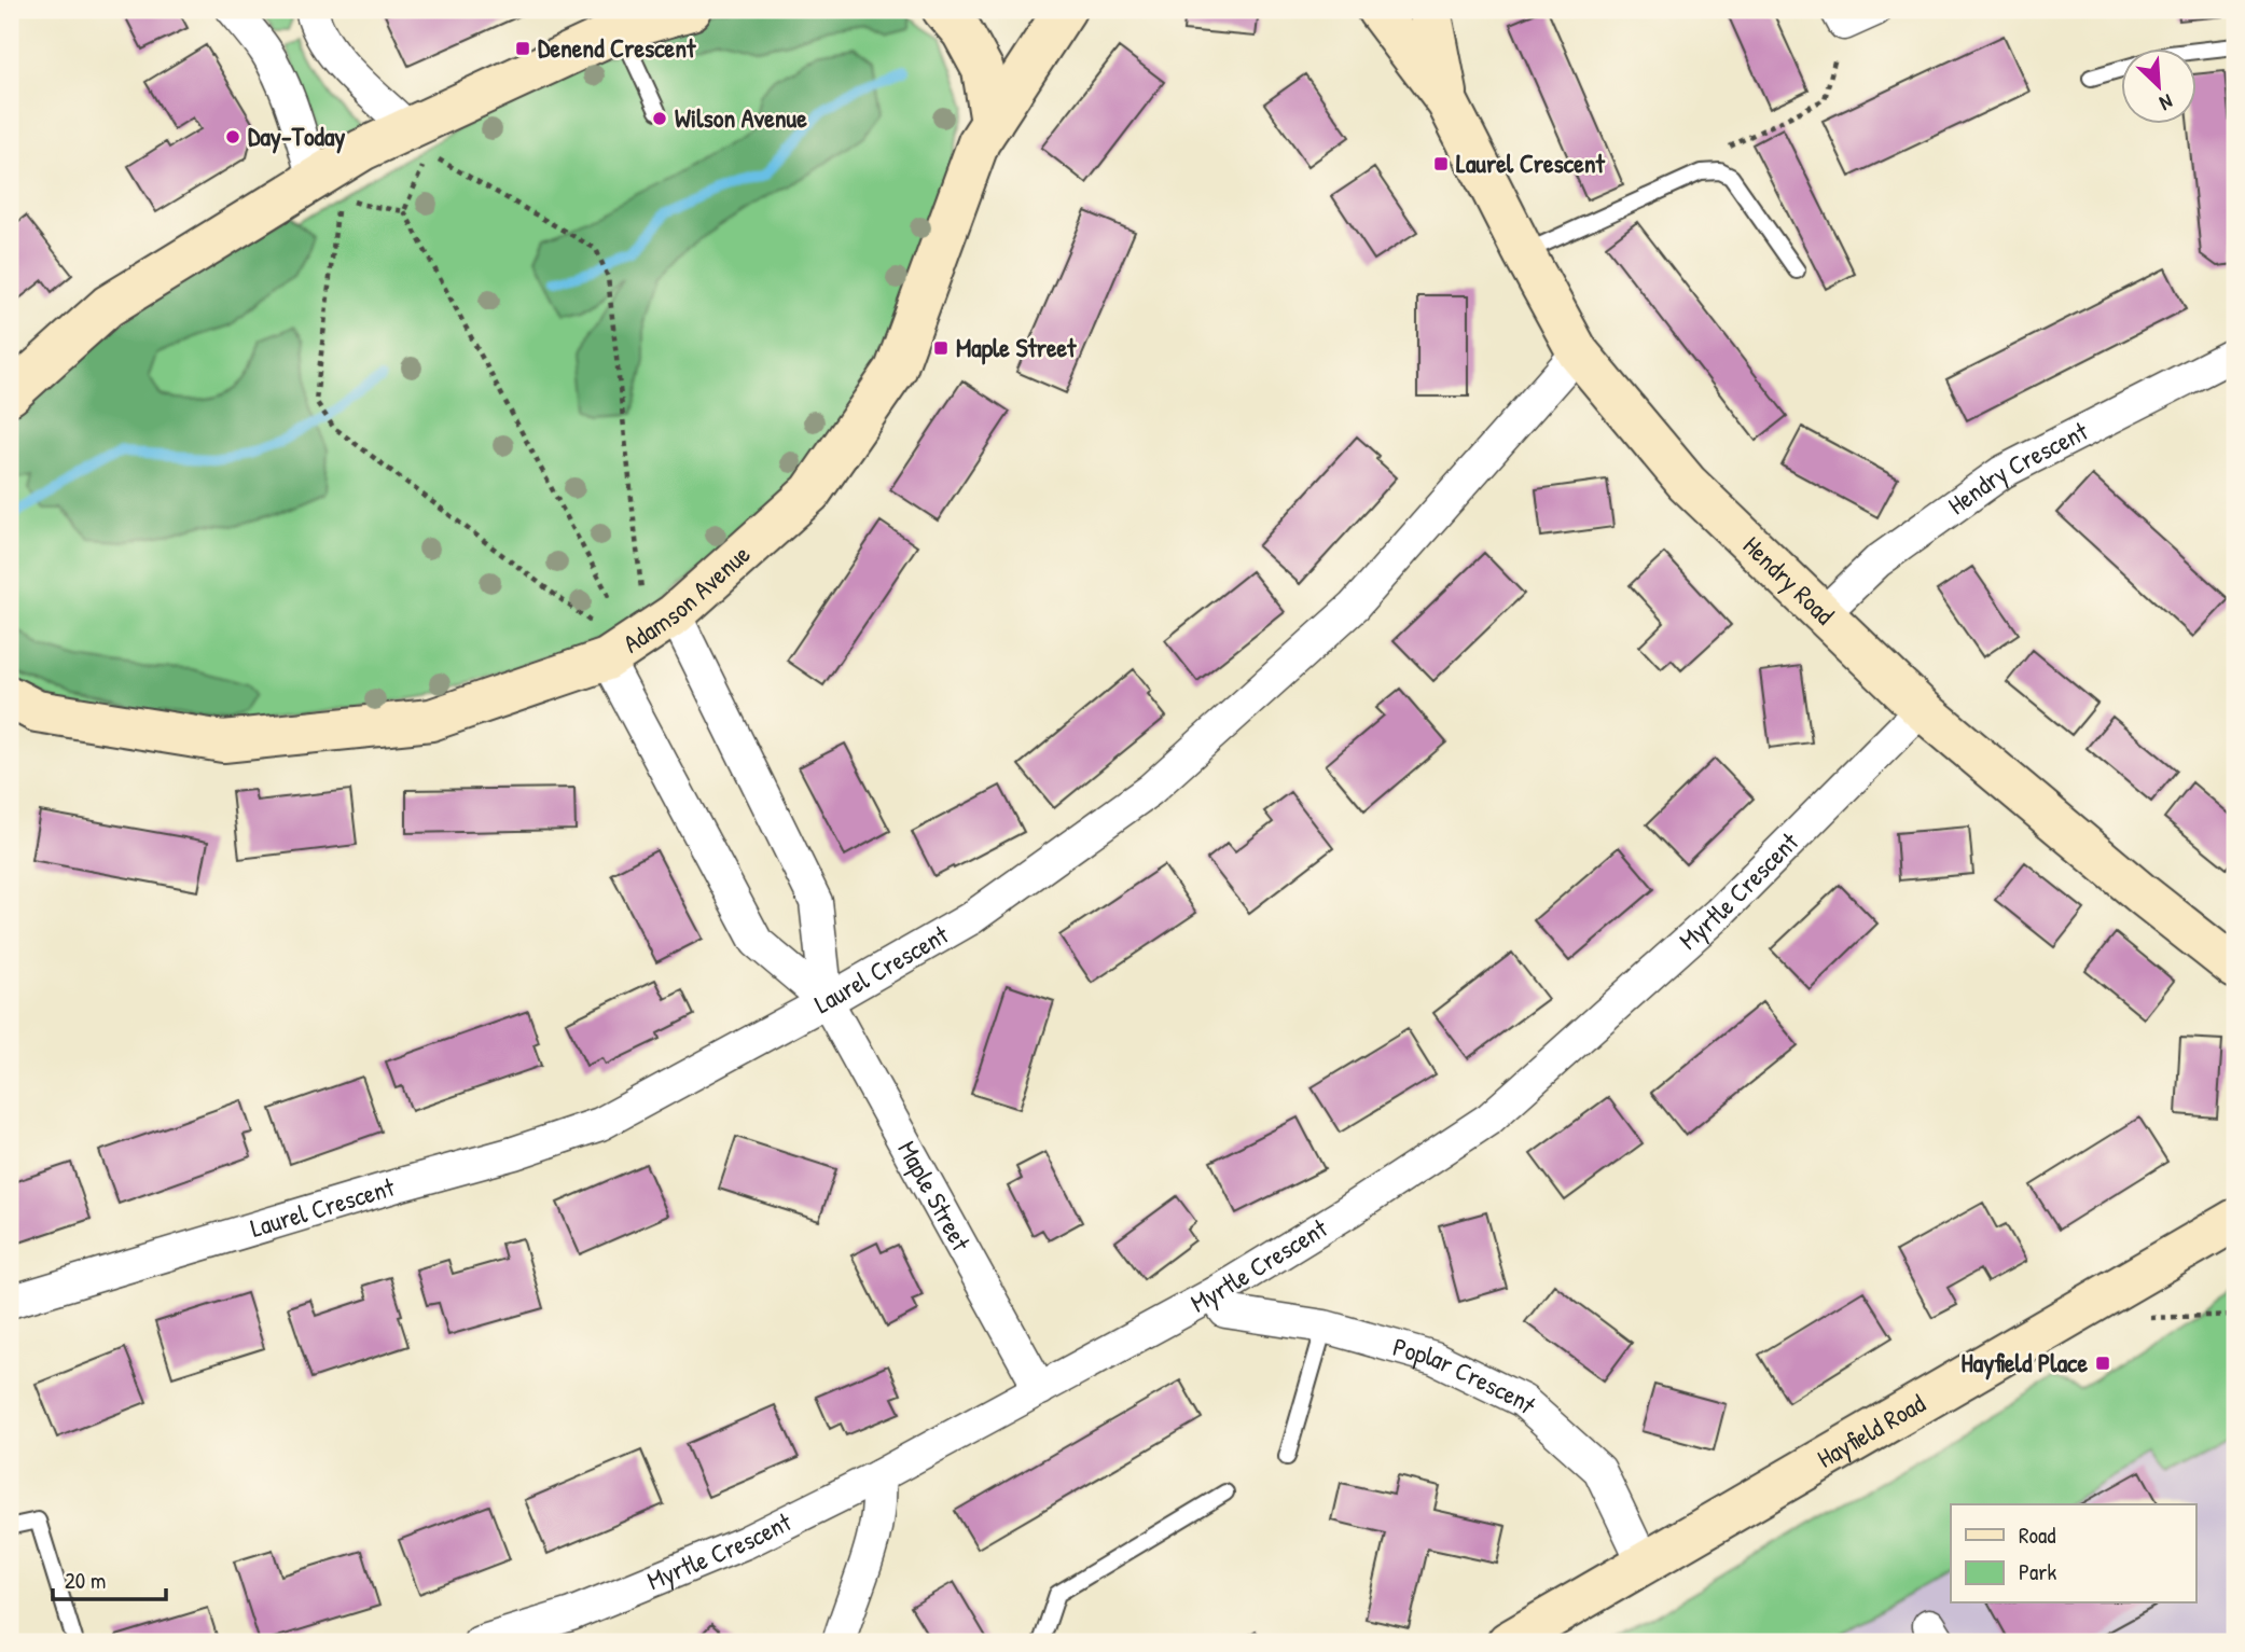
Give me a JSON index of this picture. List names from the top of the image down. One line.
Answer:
{"streets":{"street":["Hendry Crescent","Hendry Road","Adamson Avenue","Myrtle Crescent","Laurel Crescent","Maple Street","Poplar Crescent","Hayfield Road"]},"crossings":[["Hendry Crescent","Hendry Road"],["Hendry Road","Myrtle Crescent"],["Hendry Road","Laurel Crescent"],["Adamson Avenue","Maple Street"],["Myrtle Crescent","Maple Street"],["Myrtle Crescent","Poplar Crescent"],["Laurel Crescent","Maple Street"],["Poplar Crescent","Hayfield Road"]],"places":{"transit":["Denend Crescent","Laurel Crescent","Maple Street","Hayfield Place"],"other":["Wilson Avenue","Day-Today"]},"legend":["Road","Park"],"scale_bar":"20 m","north":"bottom right"}
